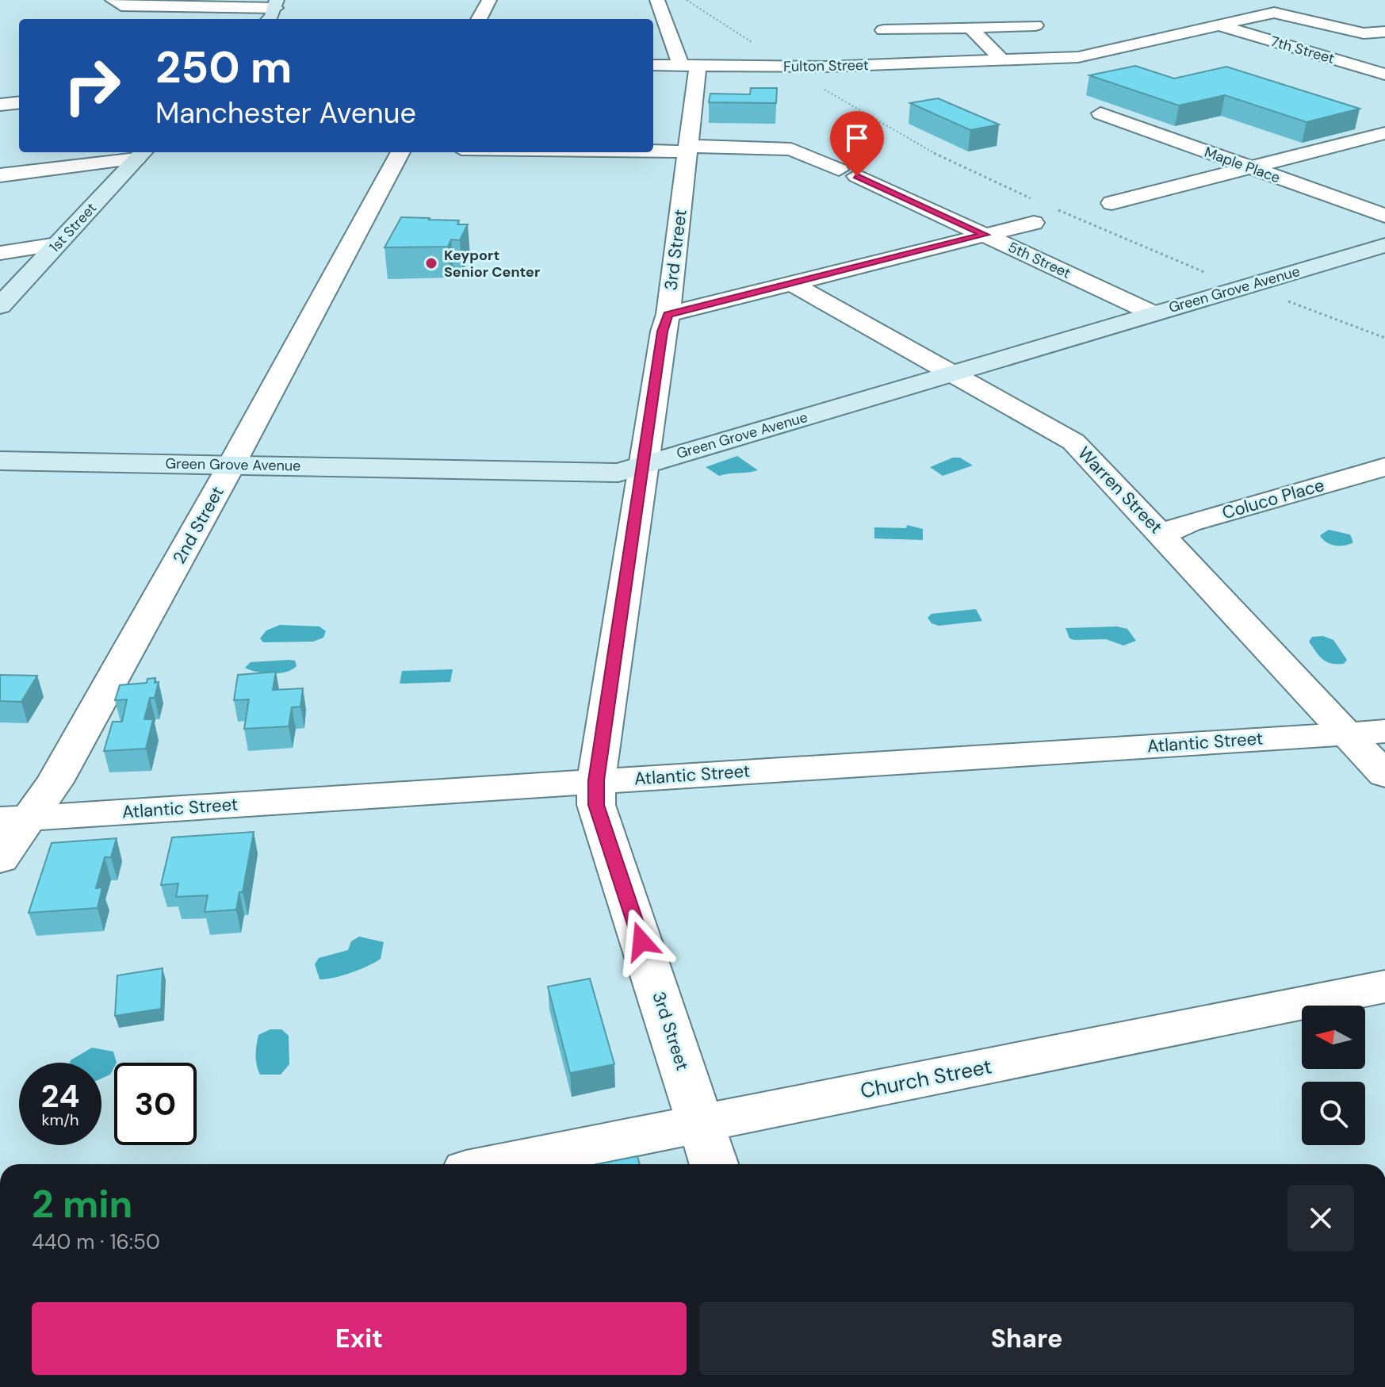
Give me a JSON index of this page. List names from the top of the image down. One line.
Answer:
{"streets":{"street":["7th Street","Fulton Street","Maple Place","1st Street","3rd Street","5th Street","Green Grove Avenue","Warren Street","Coluco Place","2nd Street","Atlantic Street","Church Street"]},"crossings":[["7th Street","Fulton Street"],["Fulton Street","3rd Street"],["3rd Street","5th Street"],["3rd Street","Green Grove Avenue"],["3rd Street","Atlantic Street"],["3rd Street","Church Street"],["5th Street","Green Grove Avenue"],["Green Grove Avenue","Warren Street"],["Green Grove Avenue","2nd Street"],["Warren Street","Coluco Place"],["Warren Street","Atlantic Street"],["2nd Street","Atlantic Street"]],"places":["Keyport Senior Center"],"north":"left","page":{"turn":["250 m","Manchester Avenue"],"speed":"24 km/h","limit":"30","heading":["2 min","440 m · 16:50"],"buttons":["Exit","Share"]}}
